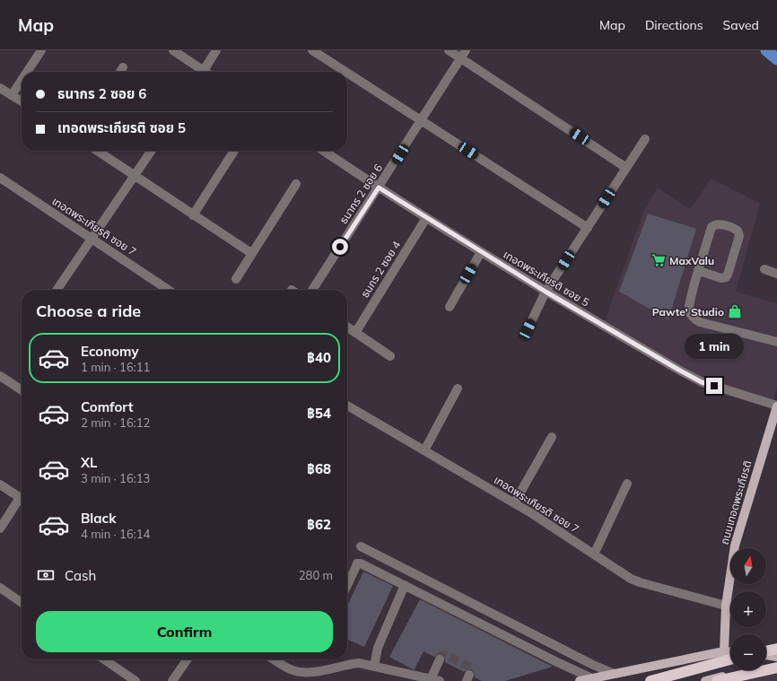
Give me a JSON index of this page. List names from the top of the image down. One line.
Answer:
{"streets":{"main road":["ถนนเทอดพระเกียรติ"],"street":["ธนากร 2 ซอย 6","เทอดพระเกียรติ ซอย 7","ธนกร 2 ซอย 4","เทอดพระเกียรติ ซอย 5"]},"crossings":[["ธนากร 2 ซอย 6","เทอดพระเกียรติ ซอย 5"],["เทอดพระเกียรติ ซอย 7","ถนนเทอดพระเกียรติ"],["ธนกร 2 ซอย 4","เทอดพระเกียรติ ซอย 5"],["เทอดพระเกียรติ ซอย 5","ถนนเทอดพระเกียรติ"]],"places":{"supermarket":["MaxValu"],"shop":["Pawte' Studio"]},"north":"top","page":{"header":"Map","nav":["Map","Directions","Saved"],"banner":["ธนากร 2 ซอย 6","เทอดพระเกียรติ ซอย 5"],"heading":"Choose a ride","list":[{"name":"Economy","note":"1 min · 16:11","value":"฿40"},{"name":"Comfort","note":"2 min · 16:12","value":"฿54"},{"name":"XL","note":"3 min · 16:13","value":"฿68"},{"name":"Black","note":"4 min · 16:14","value":"฿62"}],"bubble":"1 min","map_buttons":["+","−"],"pay":["Cash","280 m"],"buttons":"Confirm"}}
